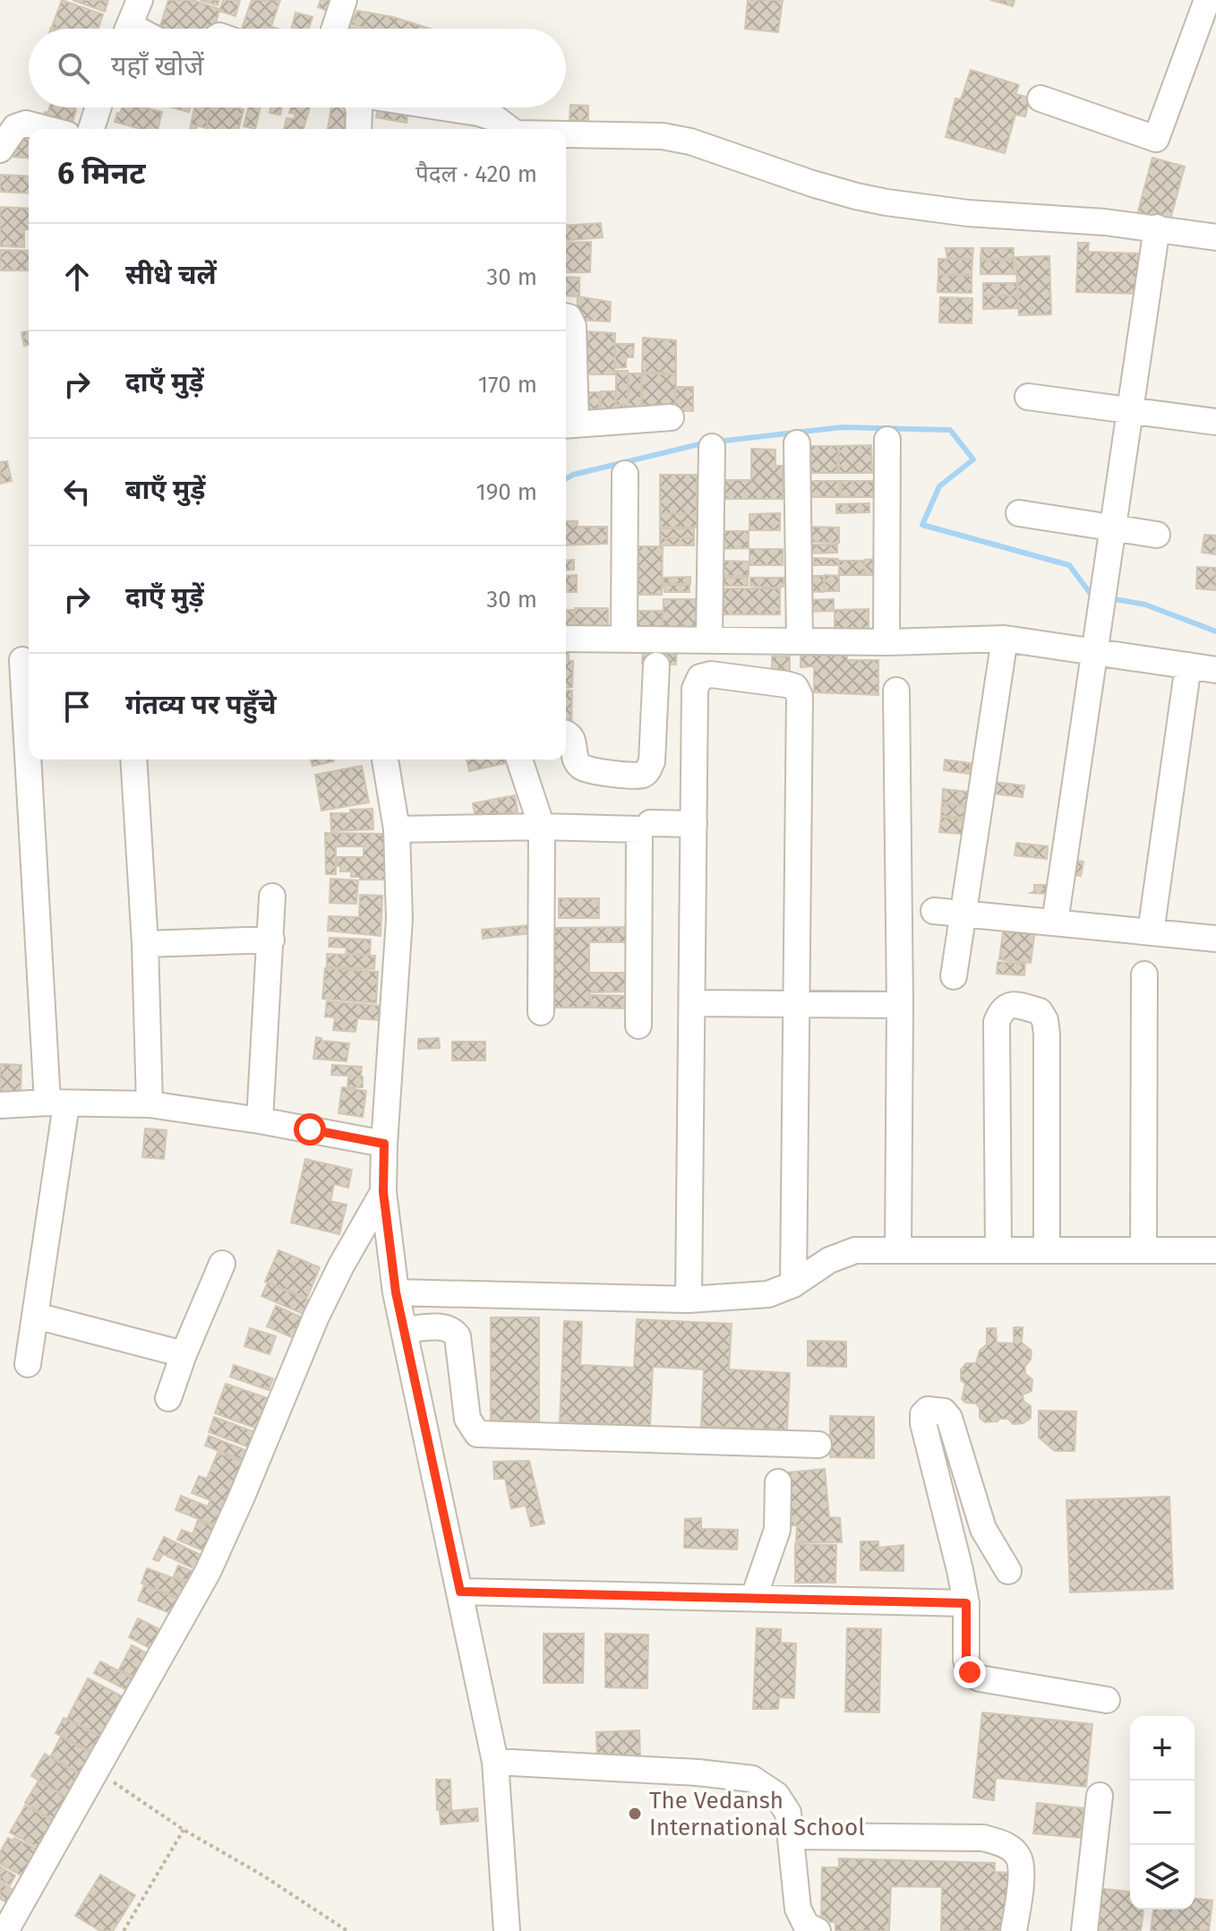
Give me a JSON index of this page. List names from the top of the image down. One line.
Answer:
{"places":["The Vedansh International School"],"page":{"search":"यहाँ खोजें","heading":["6 मिनट","पैदल · 420 m"],"list":[["सीधे चलें","30 m"],["दाएँ मुड़ें","170 m"],["बाएँ मुड़ें","190 m"],["दाएँ मुड़ें","30 m"],"गंतव्य पर पहुँचे"],"map_buttons":["+","−"]}}
